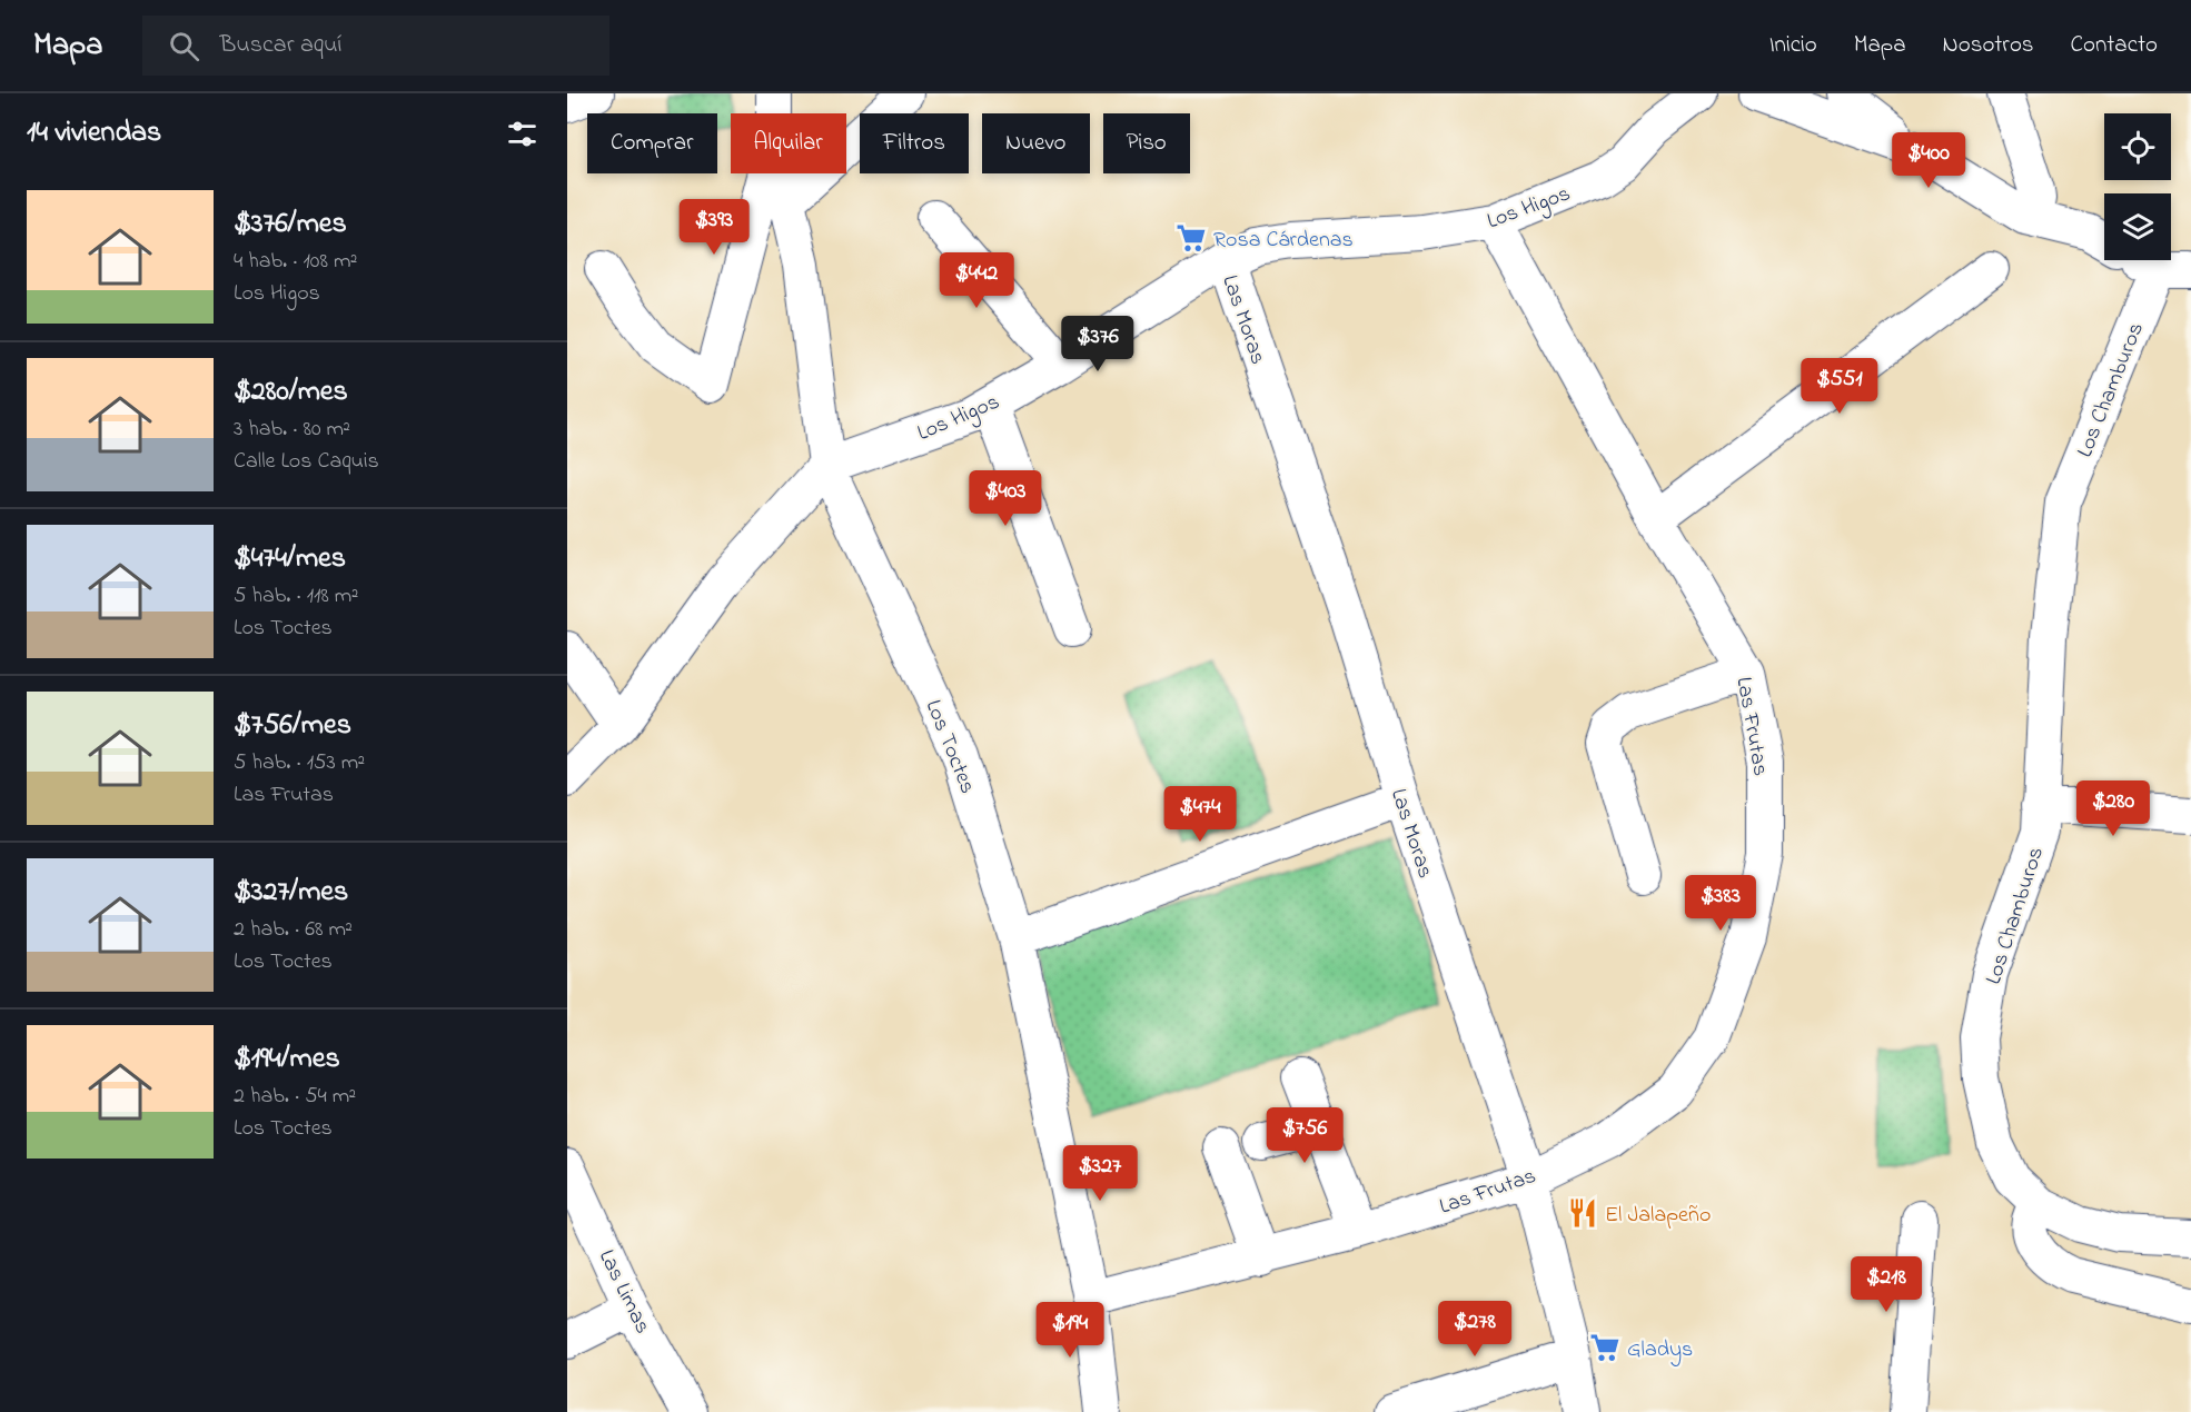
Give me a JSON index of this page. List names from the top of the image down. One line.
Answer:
{"streets":{"street":["Los Higos","Las Moras","Los Chamburos","Las Frutas","Los Toctes","Las Limas"]},"crossings":[["Los Higos","Las Moras"],["Los Higos","Las Frutas"],["Los Higos","Los Toctes"],["Las Moras","Las Frutas"],["Las Frutas","Los Toctes"]],"places":{"supermarket":["Rosa Cárdenas","Gladys"],"restaurant":["El Jalapeño"]},"page":{"header":"Mapa","search":"Buscar aquí","nav":["Inicio","Mapa","Nosotros","Contacto"],"heading":"14 viviendas","chip":["Comprar","Alquilar","Filtros","Nuevo","Piso"],"price":["$400","$393","$442","$376","$551","$403","$280","$474","$383","$756","$327","$218","$278","$194"],"list":[{"name":"$376/mes","note":"4 hab. · 108 m² · Los Higos"},{"name":"$280/mes","note":"3 hab. · 80 m² · Calle Los Caquis"},{"name":"$474/mes","note":"5 hab. · 118 m² · Los Toctes"},{"name":"$756/mes","note":"5 hab. · 153 m² · Las Frutas"},{"name":"$327/mes","note":"2 hab. · 68 m² · Los Toctes"},{"name":"$194/mes","note":"2 hab. · 54 m² · Los Toctes"}]}}
